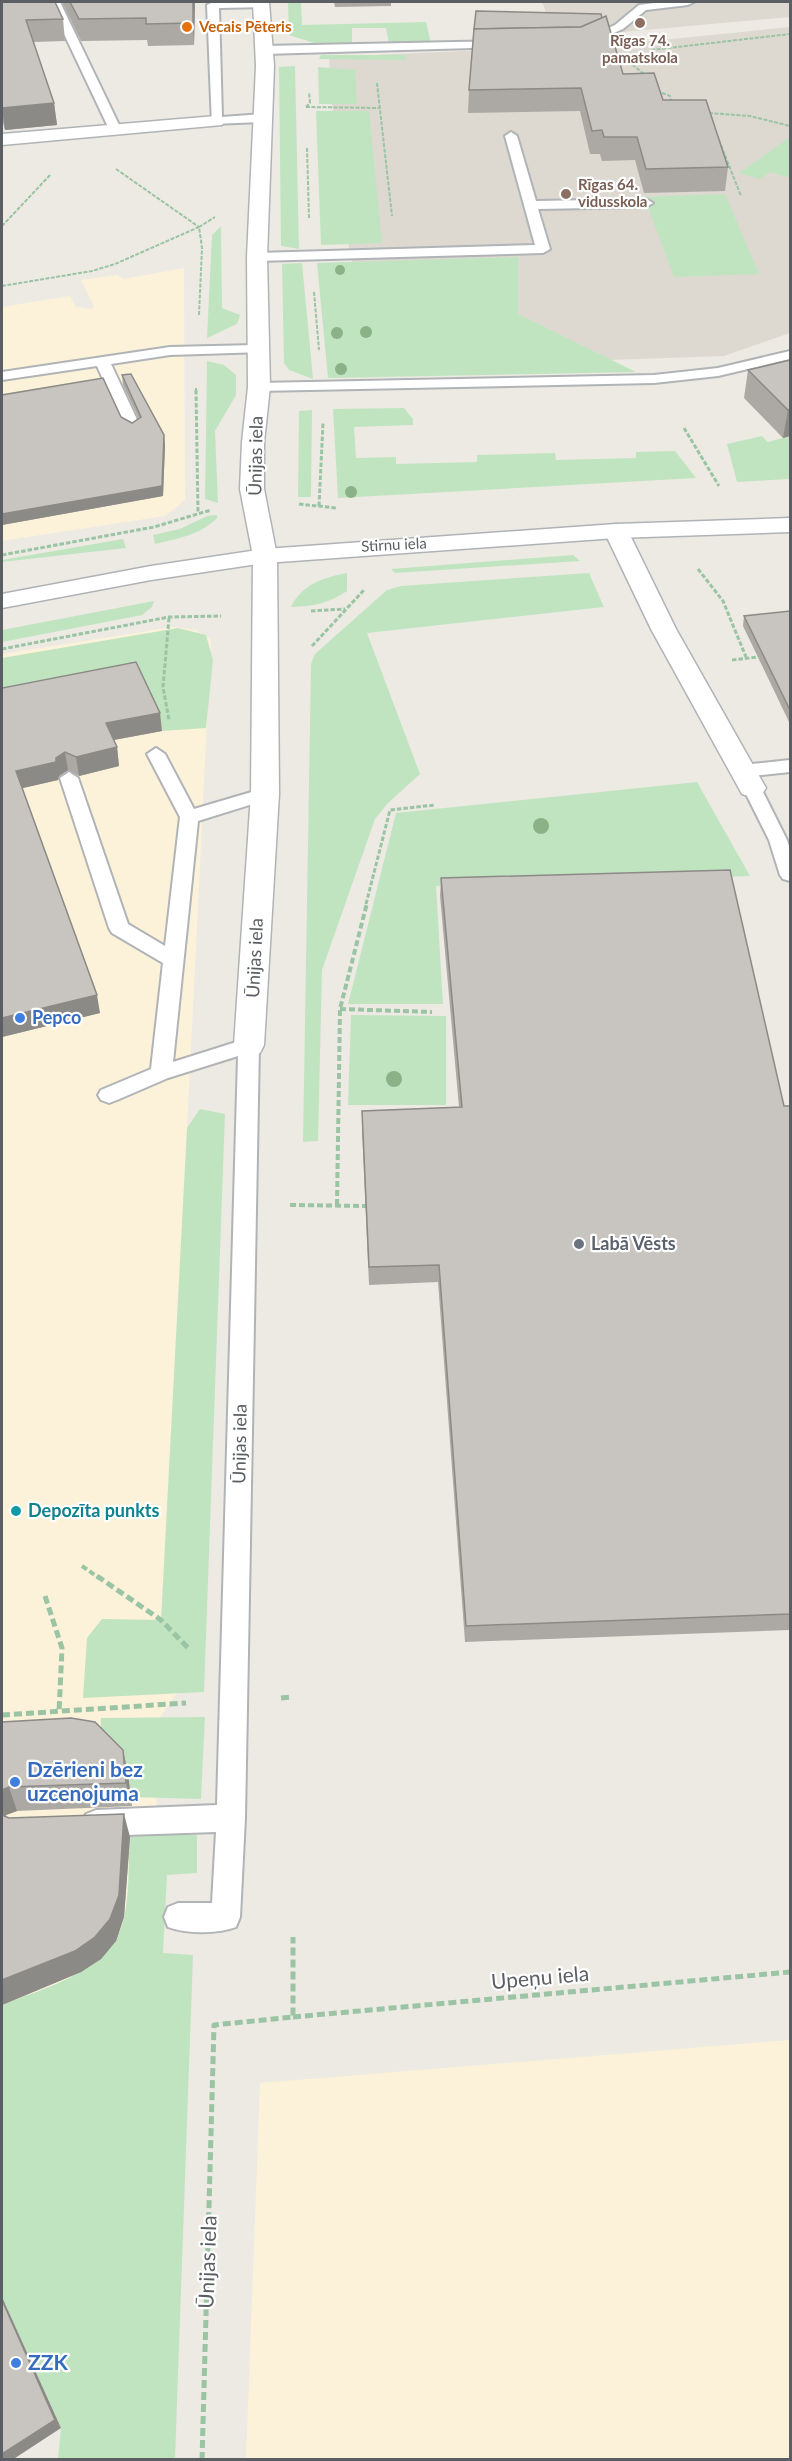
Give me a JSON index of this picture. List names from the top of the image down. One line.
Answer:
{"streets":{"street":["Ūnijas iela","Stirnu iela"],"path":["Upeņu iela"]},"crossings":[["Ūnijas iela","Stirnu iela"],["Ūnijas iela","Upeņu iela"]],"places":["Rīgas 74. pamatskola","Vecais Pēteris","Rīgas 64. vidusskola","Pepco","Labā Vēsts","Depozīta punkts","Dzērieni bez uzcenojuma","ZZK"]}
